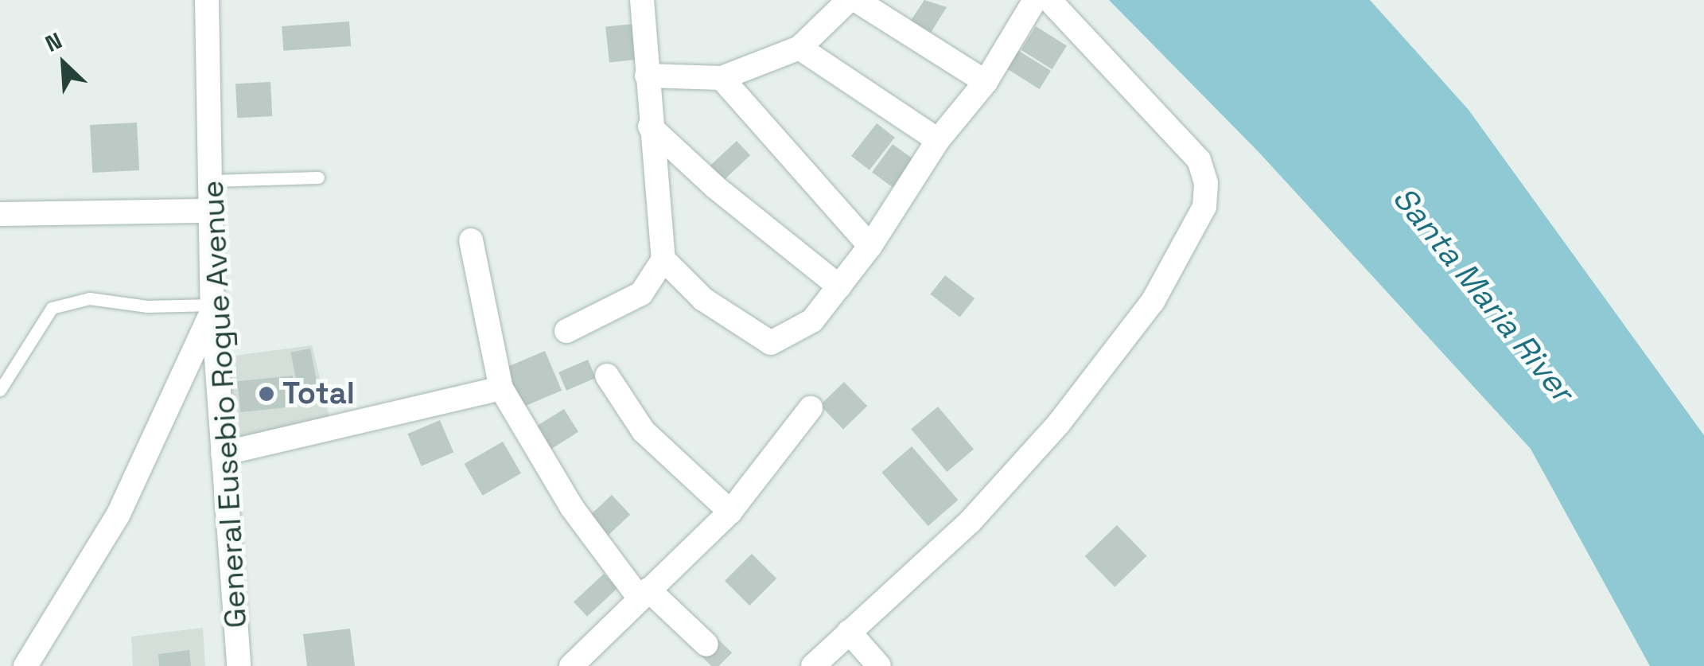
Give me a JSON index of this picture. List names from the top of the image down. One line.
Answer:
{"streets":{"street":["General Eusebio Rogue Avenue"]},"water":["Santa Maria River"],"places":["Total"],"north":"top left"}
